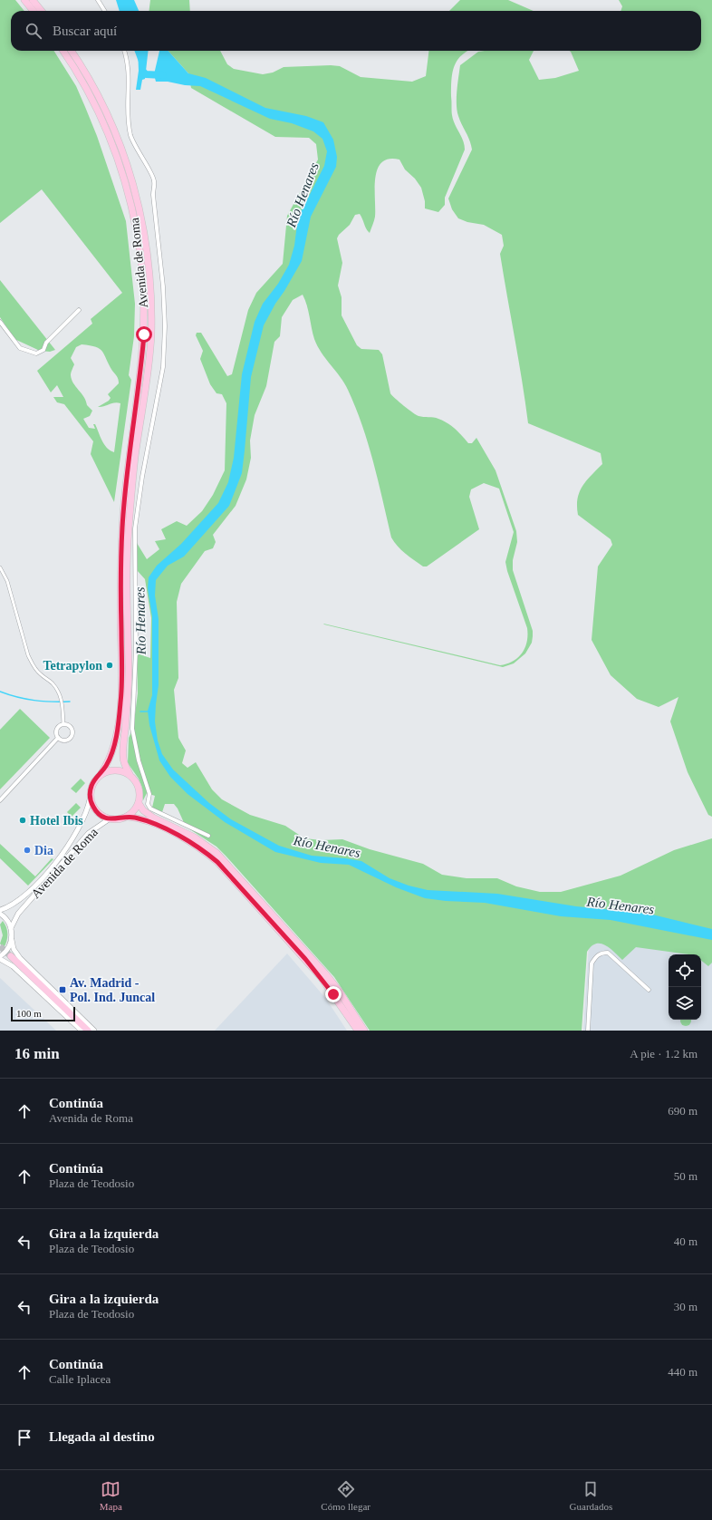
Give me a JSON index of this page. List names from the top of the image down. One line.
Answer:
{"streets":{"main road":["Avenida de Roma"]},"water":["Río Henares"],"places":{"other":["Tetrapylon","Hotel Ibis","Dia"],"transit":["Av. Madrid - Pol. Ind. Juncal"]},"scale_bar":"100 m","page":{"search":"Buscar aquí","scale":"100 m","heading":["16 min","A pie · 1.2 km"],"list":[["Continúa","Avenida de Roma","690 m"],["Continúa","Plaza de Teodosio","50 m"],["Gira a la izquierda","Plaza de Teodosio","40 m"],["Gira a la izquierda","Plaza de Teodosio","30 m"],["Continúa","Calle Iplacea","440 m"],"Llegada al destino"],"nav":["Mapa","Cómo llegar","Guardados"]}}
